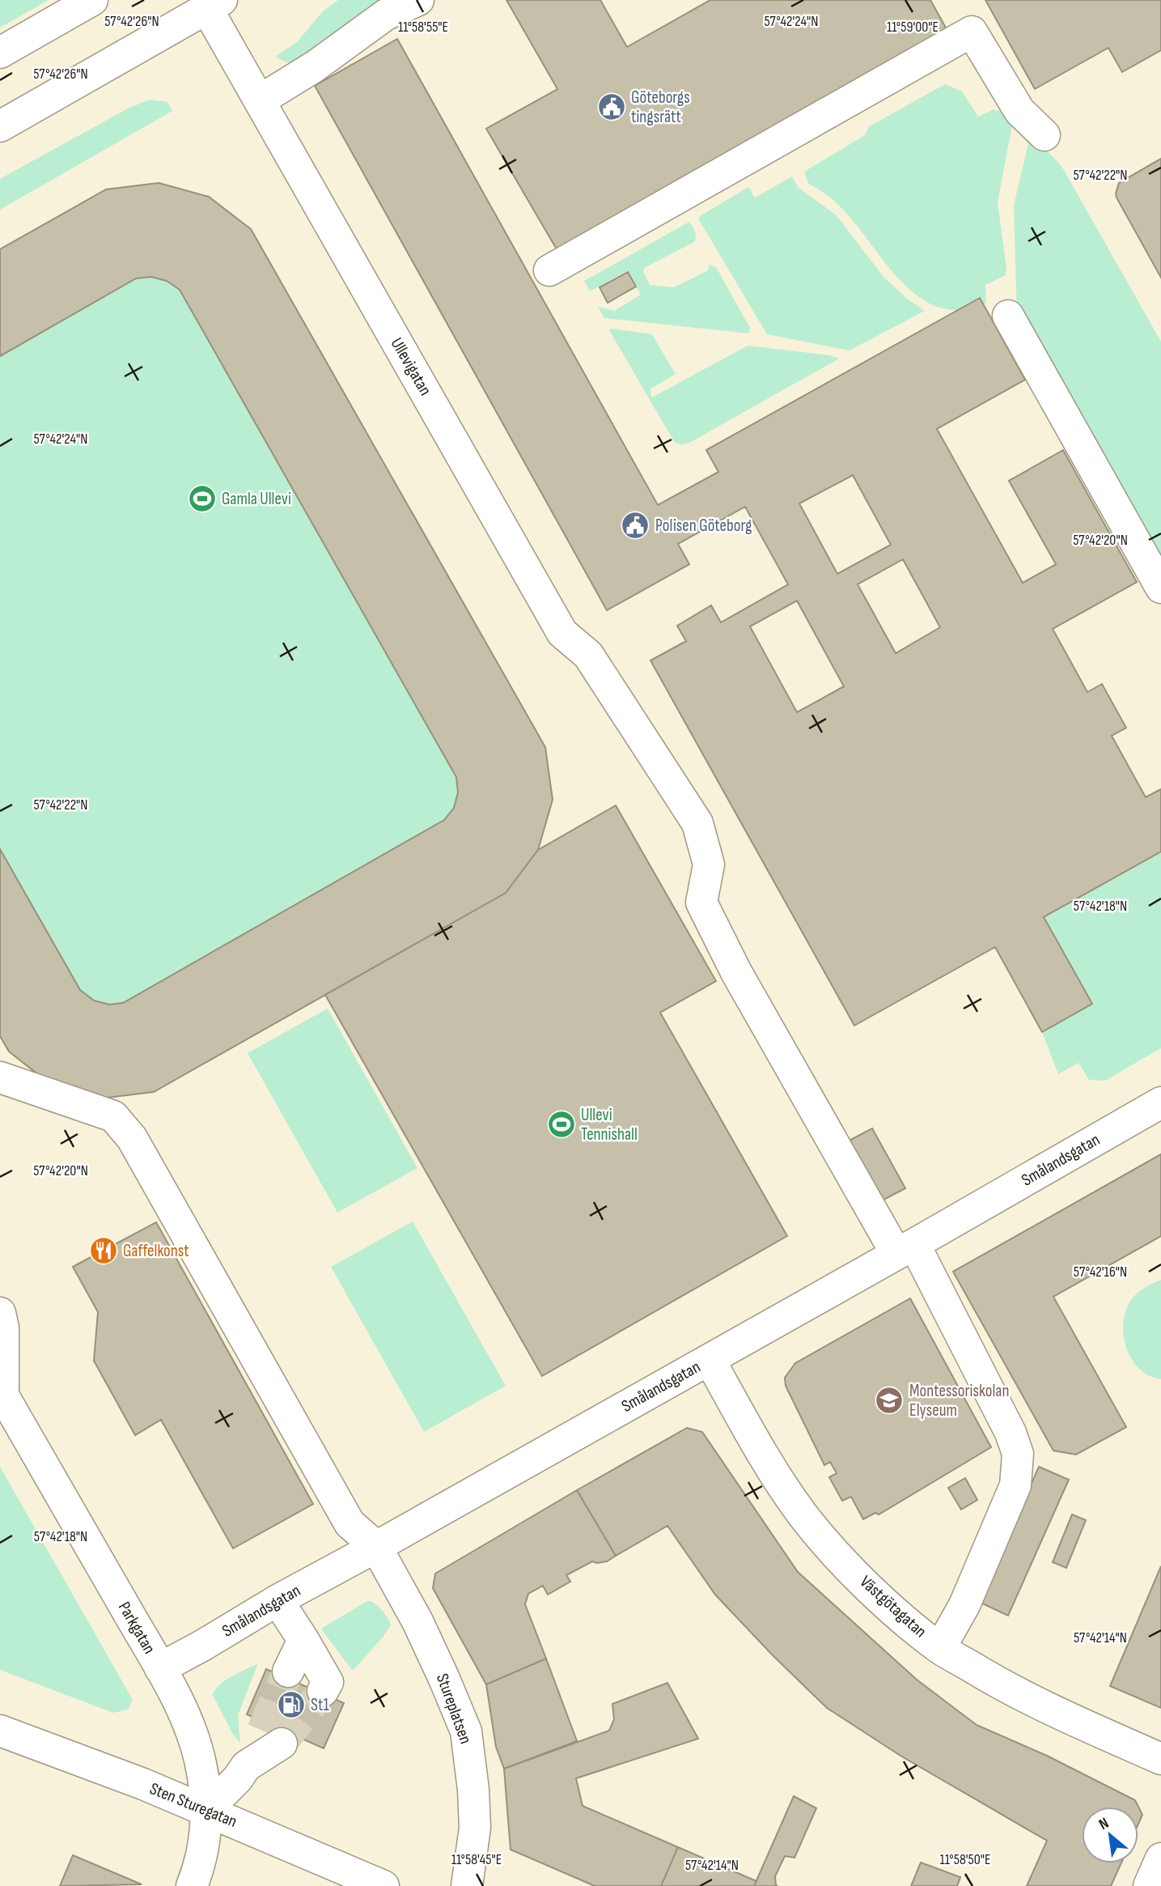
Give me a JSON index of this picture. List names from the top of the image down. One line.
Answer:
{"streets":{"street":["Ullevigatan","Smålandsgatan","Västgötagatan","Parkgatan","Stureplatsen","Sten Sturegatan"]},"crossings":[["Ullevigatan","Smålandsgatan"],["Smålandsgatan","Västgötagatan"],["Smålandsgatan","Parkgatan"],["Smålandsgatan","Stureplatsen"],["Parkgatan","Sten Sturegatan"]],"places":{"public building":["Göteborgs tingsrätt","Polisen Göteborg"],"sports":["Gamla Ullevi","Ullevi Tennishall"],"restaurant":["Gaffelkonst"],"school or university":["Montessoriskolan Elyseum"],"fuel station":["St1"]},"north":"top left","coordinates":["57°42'24\"N","57°42'26\"N","11°58'55\"E","11°59'00\"E","57°42'22\"N","57°42'20\"N","57°42'18\"N","57°42'16\"N","57°42'14\"N","11°58'45\"E","11°58'50\"E"]}
